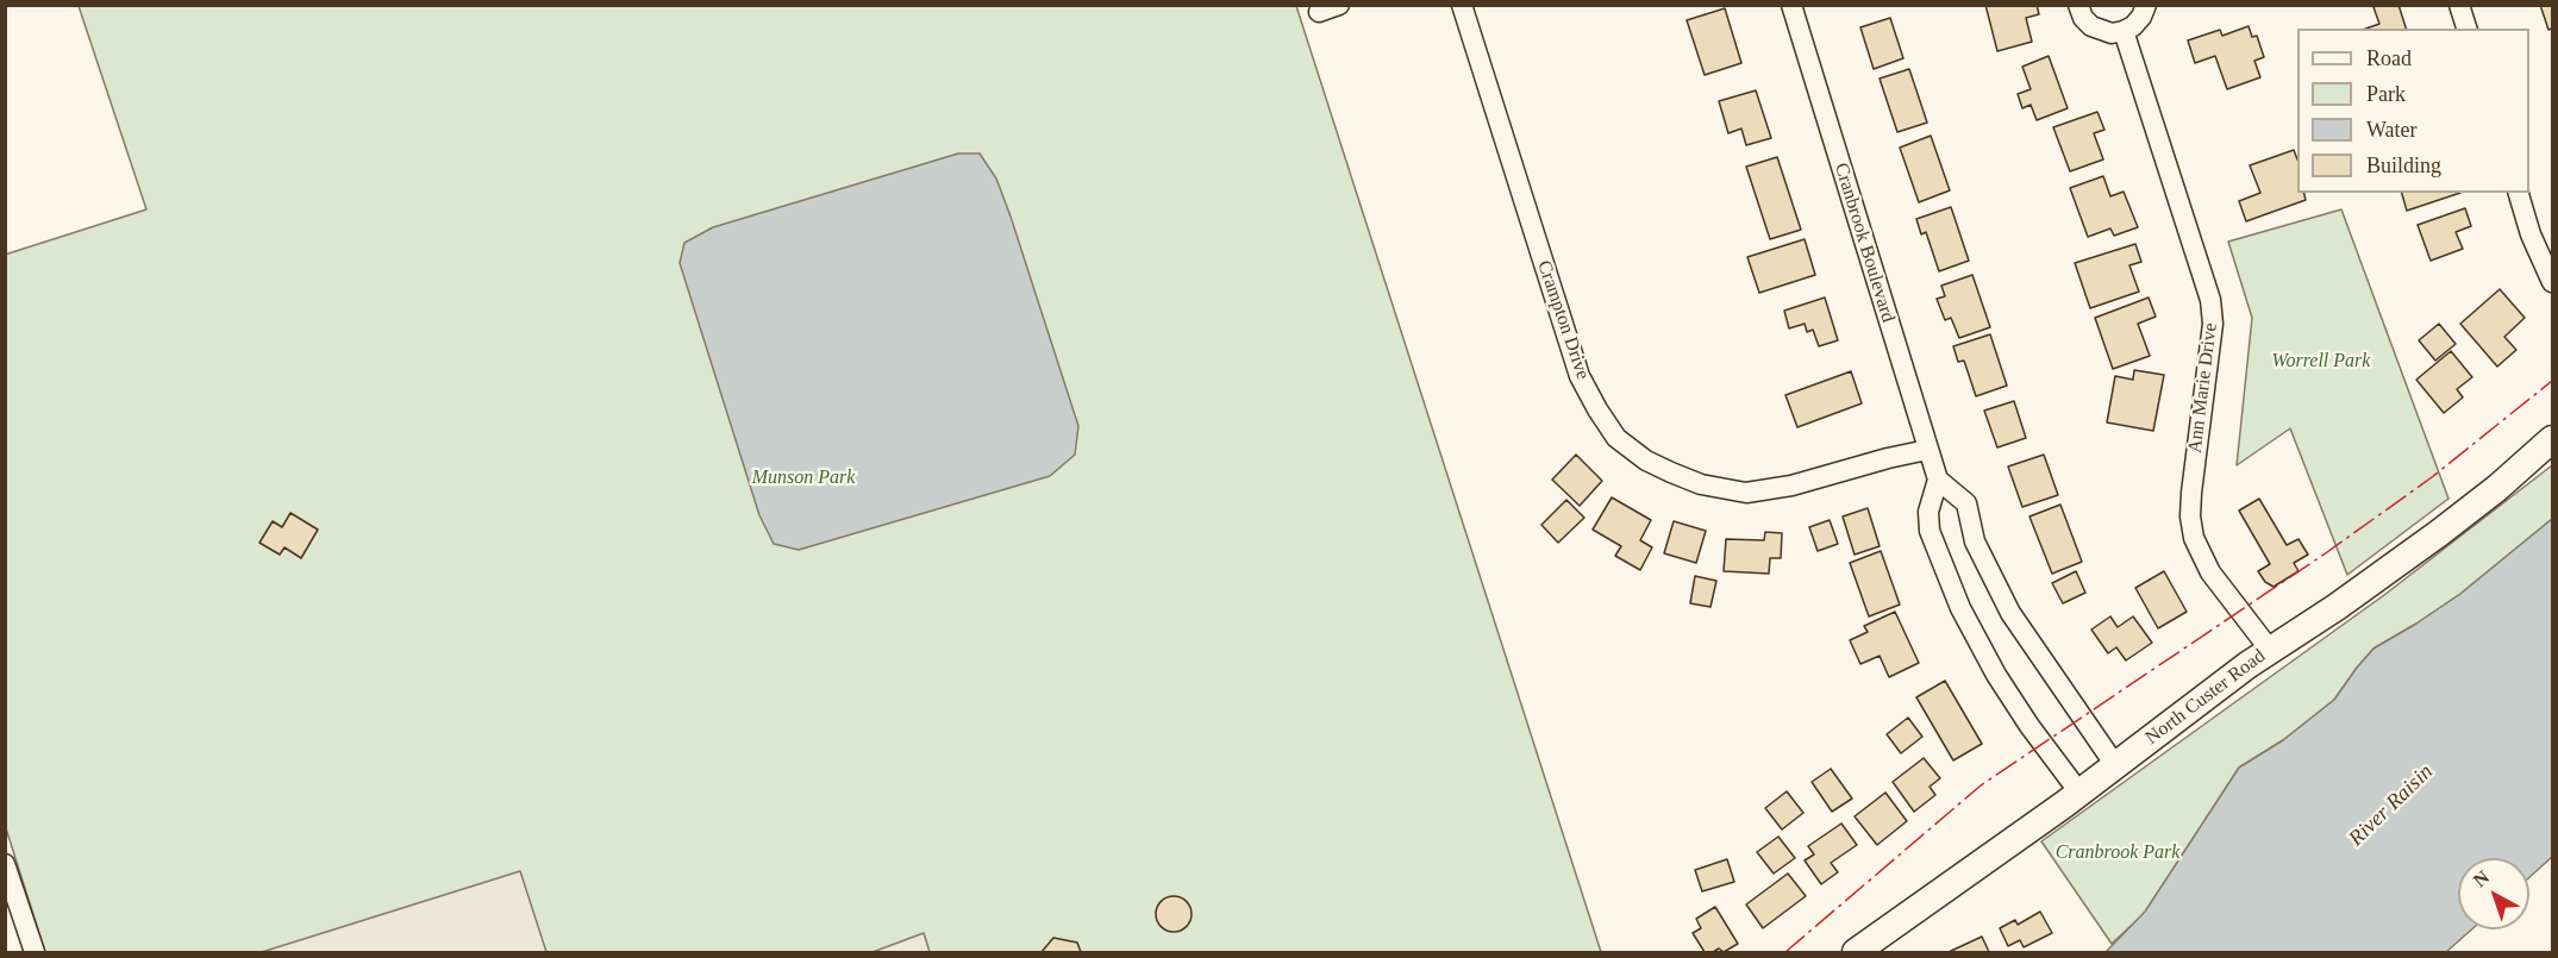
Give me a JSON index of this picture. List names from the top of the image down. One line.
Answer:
{"streets":{"street":["Cranbrook Boulevard","Crampton Drive","Ann Marie Drive","North Custer Road"]},"crossings":[["Cranbrook Boulevard","Crampton Drive"],["Ann Marie Drive","North Custer Road"]],"water":["River Raisin"],"parks":["Worrell Park","Munson Park","Cranbrook Park"],"legend":["Road","Park","Water","Building"],"north":"top left"}
